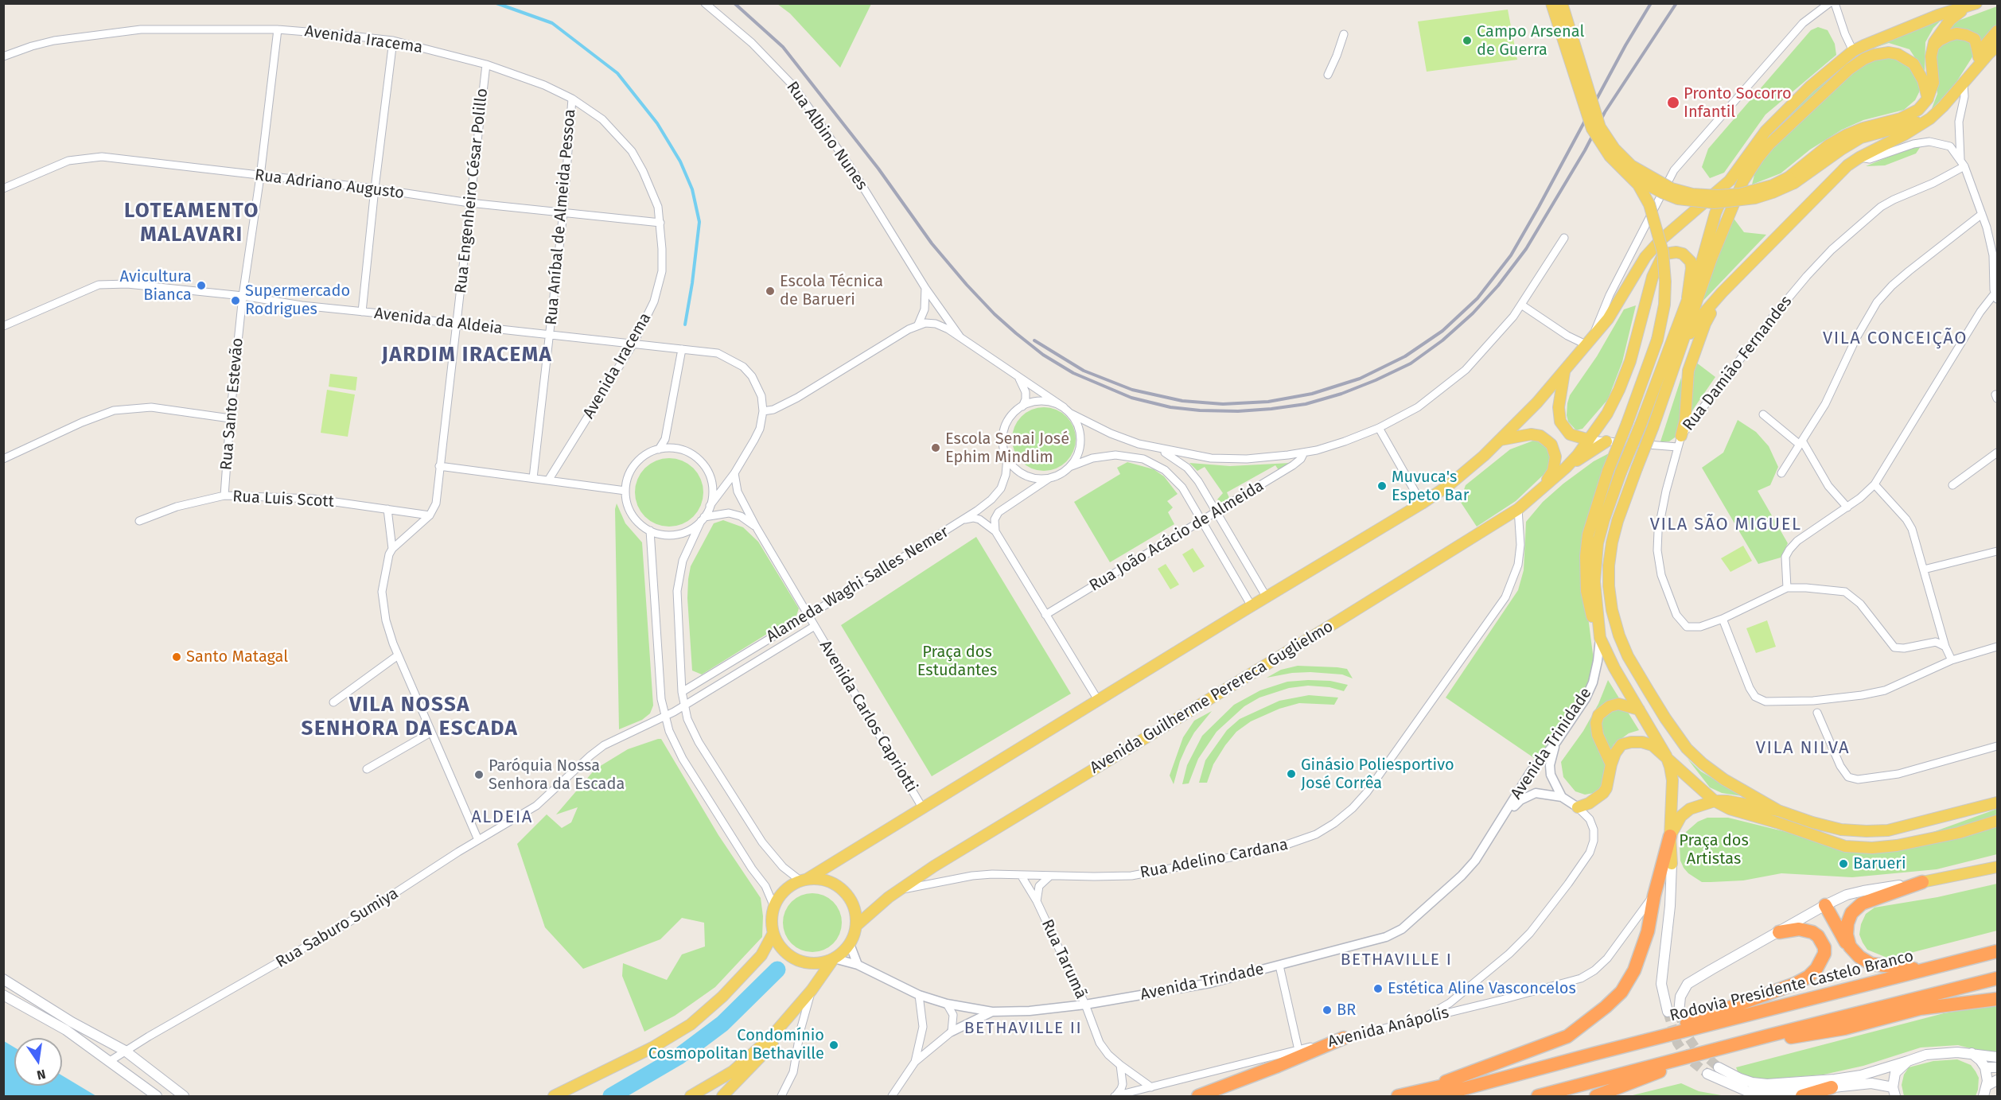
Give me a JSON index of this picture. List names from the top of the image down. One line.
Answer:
{"streets":{"highway":["Rodovia Presidente Castelo Branco"],"main road":["Avenida Guilherme Perereca Guglielmo"],"street":["Avenida Iracema","Rua Albino Nunes","Rua Adriano Augusto","Rua Engenheiro César Polillo","Rua Aníbal de Almeida Pessoa","Avenida da Aldeia","Rua Damião Fernandes","Rua Santo Estevão","Rua Luis Scott","Rua João Acácio de Almeida","Alameda Waghi Salles Nemer","Avenida Carlos Capriotti","Avenida Trinidade","Rua Adelino Cardana","Rua Saburo Sumiya","Rua Tarumã","Avenida Trindade","Avenida Anápolis"]},"crossings":[["Avenida Iracema","Rua Adriano Augusto"],["Avenida Iracema","Rua Engenheiro César Polillo"],["Avenida Iracema","Rua Aníbal de Almeida Pessoa"],["Avenida Iracema","Avenida da Aldeia"],["Avenida Iracema","Rua Santo Estevão"],["Rua Adriano Augusto","Rua Engenheiro César Polillo"],["Rua Adriano Augusto","Rua Aníbal de Almeida Pessoa"],["Rua Adriano Augusto","Rua Santo Estevão"],["Rua Engenheiro César Polillo","Avenida da Aldeia"],["Rua Engenheiro César Polillo","Rua Luis Scott"],["Rua Aníbal de Almeida Pessoa","Avenida da Aldeia"],["Avenida da Aldeia","Rua Santo Estevão"],["Rua Santo Estevão","Rua Luis Scott"],["Alameda Waghi Salles Nemer","Avenida Carlos Capriotti"],["Alameda Waghi Salles Nemer","Rua Saburo Sumiya"],["Avenida Guilherme Perereca Guglielmo","Rua Adelino Cardana"],["Avenida Guilherme Perereca Guglielmo","Avenida Trindade"],["Avenida Trinidade","Avenida Trindade"],["Rua Adelino Cardana","Rua Tarumã"],["Rua Tarumã","Avenida Trindade"],["Rua Tarumã","Avenida Anápolis"]],"districts":["LOTEAMENTO MALAVARI","VILA CONCEIÇÃO","JARDIM IRACEMA","VILA SÃO MIGUEL","VILA NOSSA SENHORA DA ESCADA","VILA NILVA","ALDEIA","BETHAVILLE I","BETHAVILLE II"],"parks":["Praça dos Estudantes","Praça dos Artistas"],"places":["Campo Arsenal de Guerra","Pronto Socorro Infantil","Avicultura Bianca","Escola Técnica de Barueri","Supermercado Rodrigues","Escola Senai José Ephim Mindlim","Muvuca's Espeto Bar","Santo Matagal","Ginásio Poliesportivo José Corrêa","Paróquia Nossa Senhora da Escada","Barueri","Estética Aline Vasconcelos","BR","Condomínio Cosmopolitan Bethaville"],"north":"bottom"}
